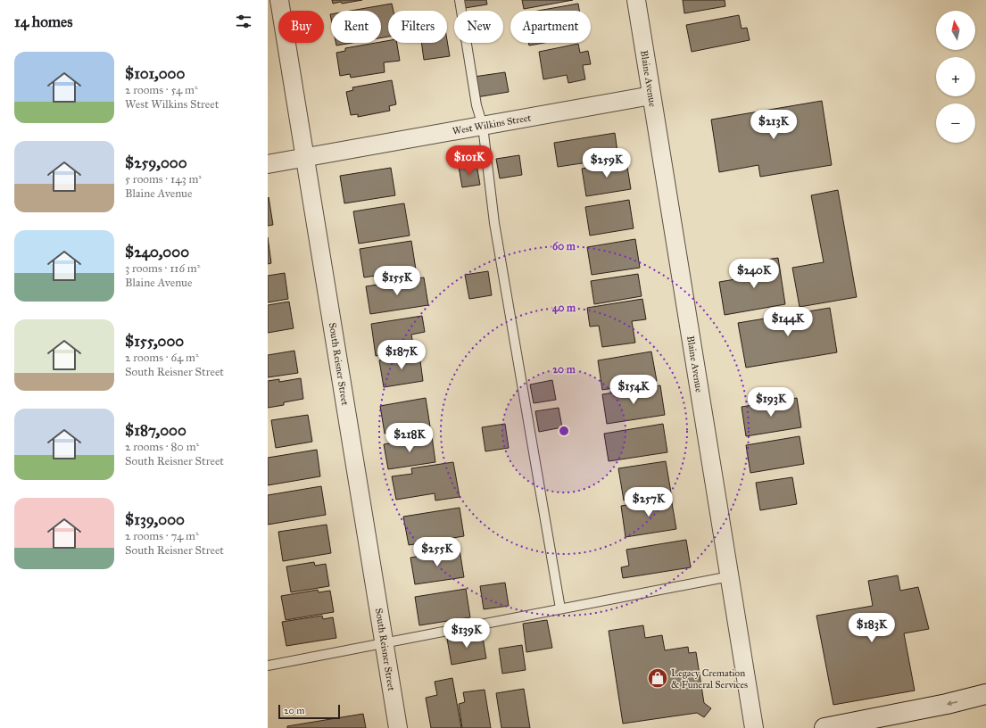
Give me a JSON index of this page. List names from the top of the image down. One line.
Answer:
{"streets":{"street":["Blaine Avenue","West Wilkins Street","South Reisner Street"]},"crossings":[["Blaine Avenue","West Wilkins Street"],["West Wilkins Street","South Reisner Street"]],"places":{"shop":["Legacy Cremation & Funeral Services"]},"scale_bar":"20 m","north":"top","page":{"heading":"14 homes","map_buttons":["+","−"],"chip":["Buy","Rent","Filters","New","Apartment"],"list":[{"name":"$101,000","note":"2 rooms · 54 m² · West Wilkins Street"},{"name":"$259,000","note":"5 rooms · 143 m² · Blaine Avenue"},{"name":"$240,000","note":"3 rooms · 116 m² · Blaine Avenue"},{"name":"$155,000","note":"2 rooms · 64 m² · South Reisner Street"},{"name":"$187,000","note":"2 rooms · 80 m² · South Reisner Street"},{"name":"$139,000","note":"2 rooms · 74 m² · South Reisner Street"}],"price":["$213K","$101K","$259K","$240K","$155K","$144K","$187K","$154K","$193K","$218K","$257K","$255K","$183K","$139K"],"scale":"20 m"},"rings":["60 m","40 m","20 m"]}
